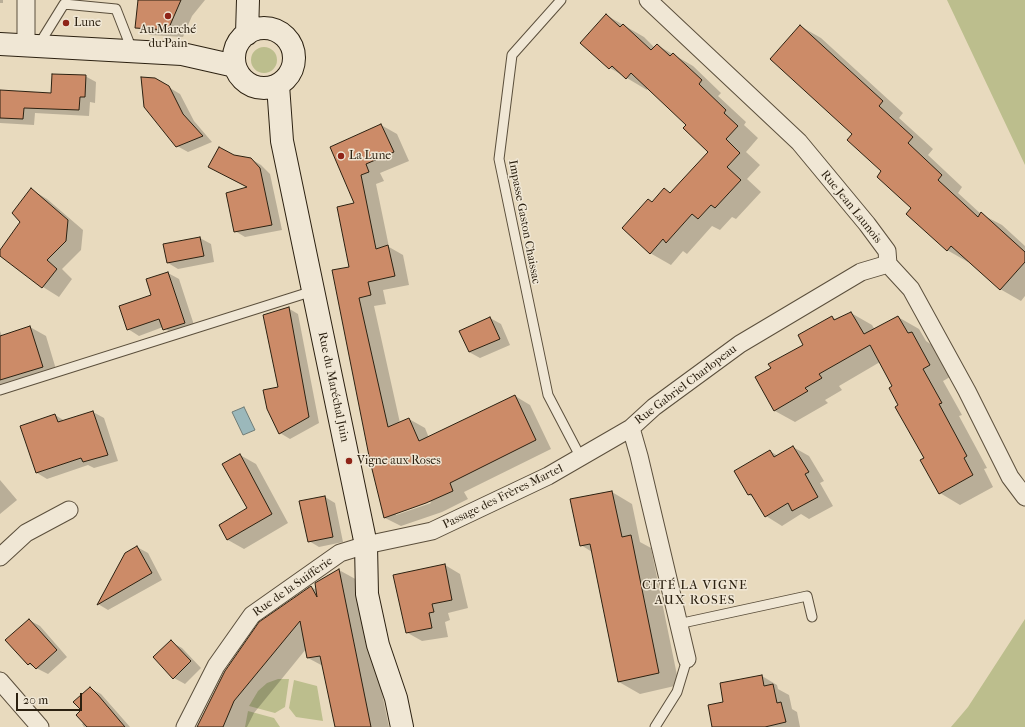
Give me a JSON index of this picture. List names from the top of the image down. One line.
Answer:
{"streets":{"main road":["Rue du Maréchal Juin"],"street":["Rue Jean Launois","Rue Gabriel Charlopeau","Passage des Frères Martel","Rue de la Suifferie"],"lane":["Impasse Gaston Chaissac"]},"crossings":[["Rue Jean Launois","Rue Gabriel Charlopeau"],["Impasse Gaston Chaissac","Passage des Frères Martel"],["Rue Gabriel Charlopeau","Passage des Frères Martel"],["Rue du Maréchal Juin","Passage des Frères Martel"],["Rue du Maréchal Juin","Rue de la Suifferie"],["Passage des Frères Martel","Rue de la Suifferie"]],"districts":["CITÉ LA VIGNE AUX ROSES"],"places":["Au Marché du Pain","Lune","La Lune","Vigne aux Roses"],"scale_bar":"20 m"}
